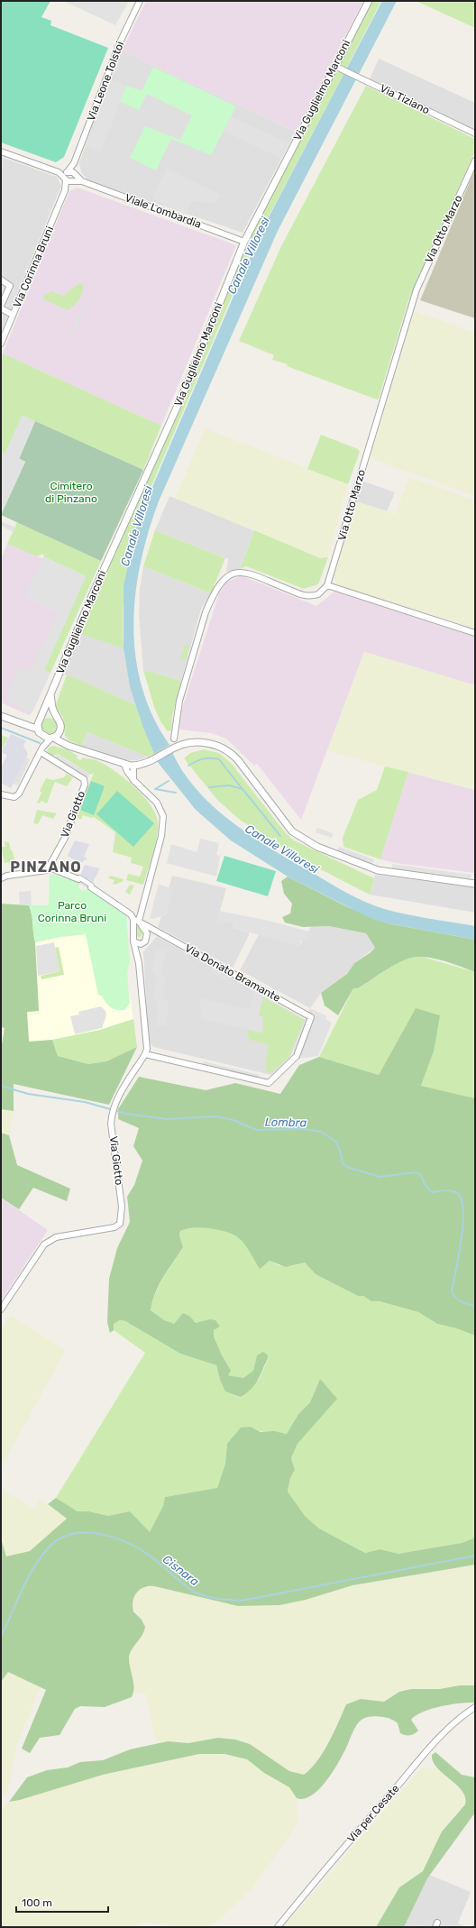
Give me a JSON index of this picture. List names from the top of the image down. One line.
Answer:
{"streets":{"street":["Via Leone Tolstoi","Via Guglielmo Marconi","Via Tiziano","Viale Lombardia","Via Otto Marzo","Via Corinna Bruni","Via Giotto","Via Donato Bramante","Via per Cesate"]},"crossings":[["Via Leone Tolstoi","Viale Lombardia"],["Via Leone Tolstoi","Via Corinna Bruni"],["Via Guglielmo Marconi","Via Tiziano"],["Via Guglielmo Marconi","Viale Lombardia"],["Viale Lombardia","Via Corinna Bruni"],["Via Giotto","Via Donato Bramante"]],"districts":["PINZANO"],"water":["Canale Villoresi","Lombra","Cisnara"],"parks":["Cimitero di Pinzano","Parco Corinna Bruni"],"scale_bar":"100 m"}
